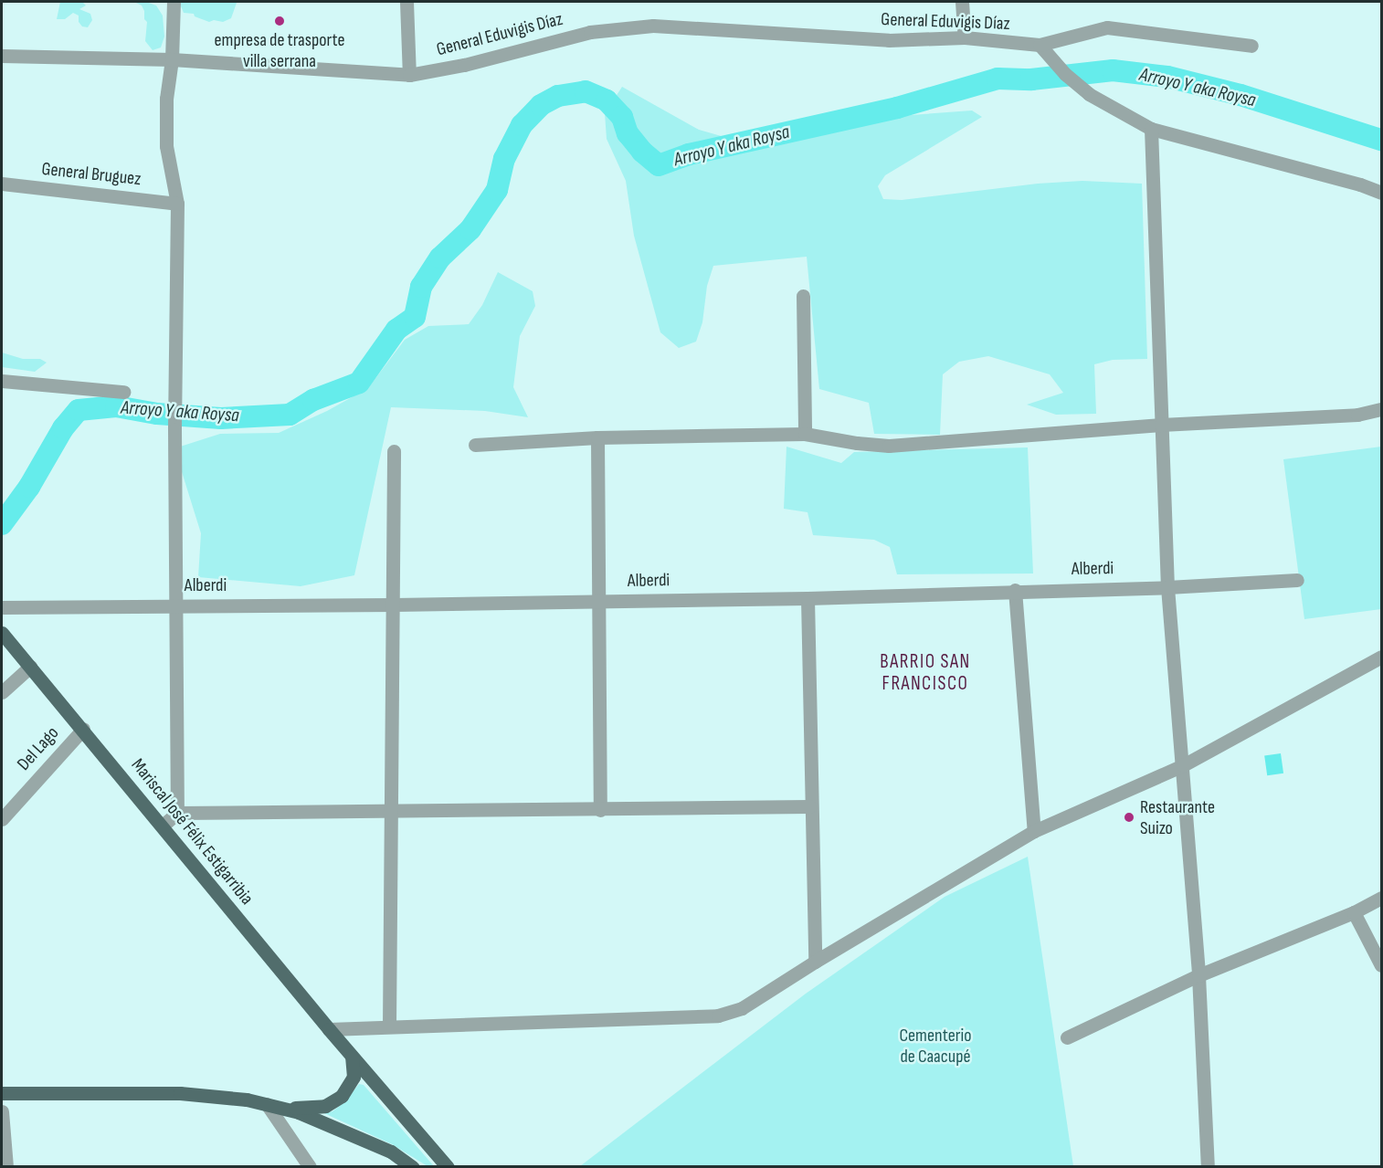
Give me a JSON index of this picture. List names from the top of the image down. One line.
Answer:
{"streets":{"main road":["Mariscal José Félix Estigarribia"],"street":["General Eduvigis Díaz","General Bruguez","Alberdi","Del Lago"]},"crossings":[["Del Lago","Mariscal José Félix Estigarribia"]],"districts":["BARRIO SAN FRANCISCO"],"water":["Arroyo Y aka Roysa"],"parks":["Cementerio de Caacupé"],"places":["empresa de trasporte villa serrana","Restaurante Suizo"]}
